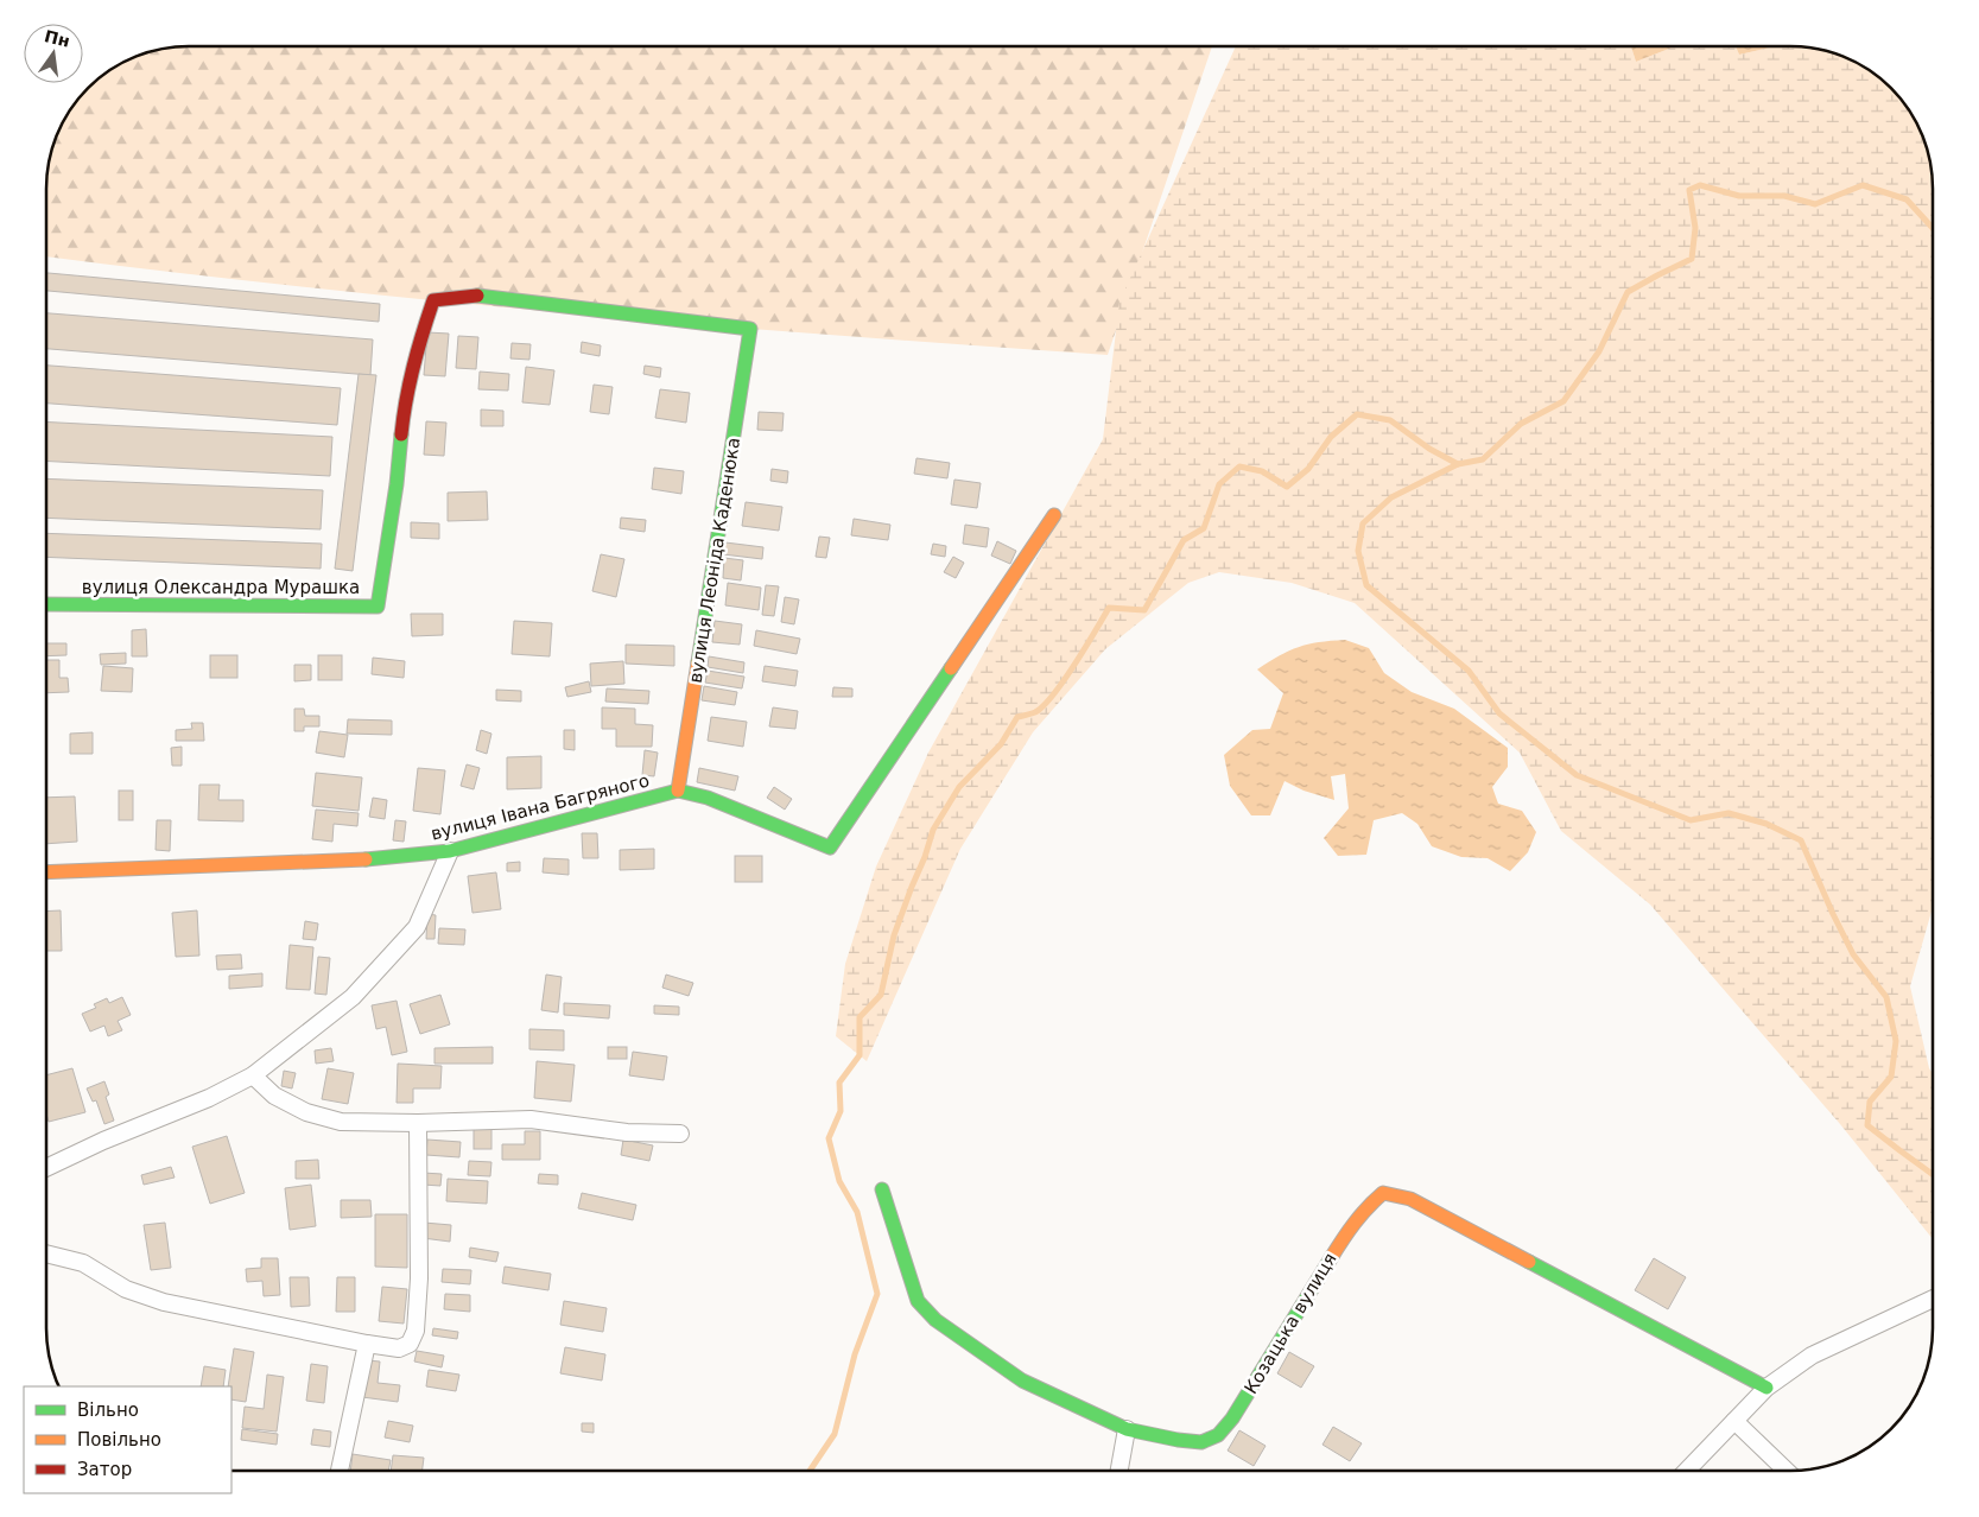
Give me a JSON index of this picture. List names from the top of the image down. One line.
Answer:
{"streets":{"street":["вулиця Леоніда Каденюка","вулиця Олександра Мурашка","вулиця Івана Багряного","Козацька вулиця"]},"crossings":[["вулиця Леоніда Каденюка","вулиця Олександра Мурашка"],["вулиця Леоніда Каденюка","вулиця Івана Багряного"]],"legend":["Вільно","Повільно","Затор"],"north":"top"}
